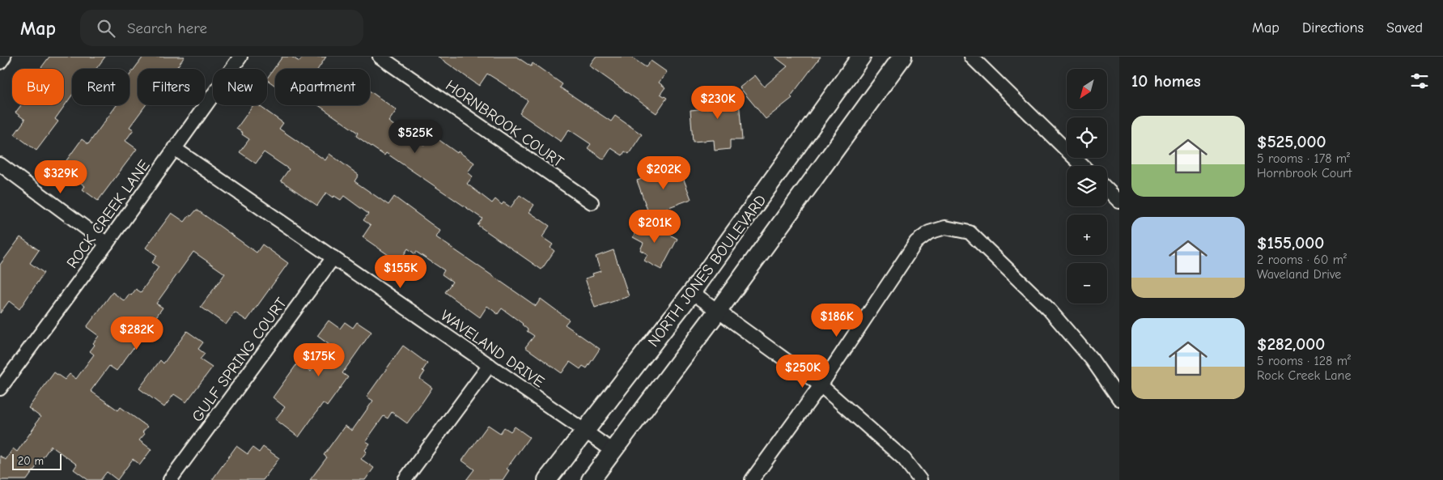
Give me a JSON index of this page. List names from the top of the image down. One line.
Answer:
{"streets":{"main road":["NORTH JONES BOULEVARD"],"street":["HORNBROOK COURT","ROCK CREEK LANE","WAVELAND DRIVE","GULF SPRING COURT"]},"crossings":[["ROCK CREEK LANE","WAVELAND DRIVE"],["NORTH JONES BOULEVARD","WAVELAND DRIVE"],["WAVELAND DRIVE","GULF SPRING COURT"]],"scale_bar":"20 m","north":"bottom left","page":{"header":"Map","search":"Search here","nav":["Map","Directions","Saved"],"heading":"10 homes","map_buttons":["+","−"],"chip":["Buy","Rent","Filters","New","Apartment"],"price":["$230K","$525K","$202K","$329K","$201K","$155K","$186K","$282K","$175K","$250K"],"list":[{"name":"$525,000","note":"5 rooms · 178 m² · Hornbrook Court"},{"name":"$155,000","note":"2 rooms · 60 m² · Waveland Drive"},{"name":"$282,000","note":"5 rooms · 128 m² · Rock Creek Lane"}],"scale":"20 m"}}
